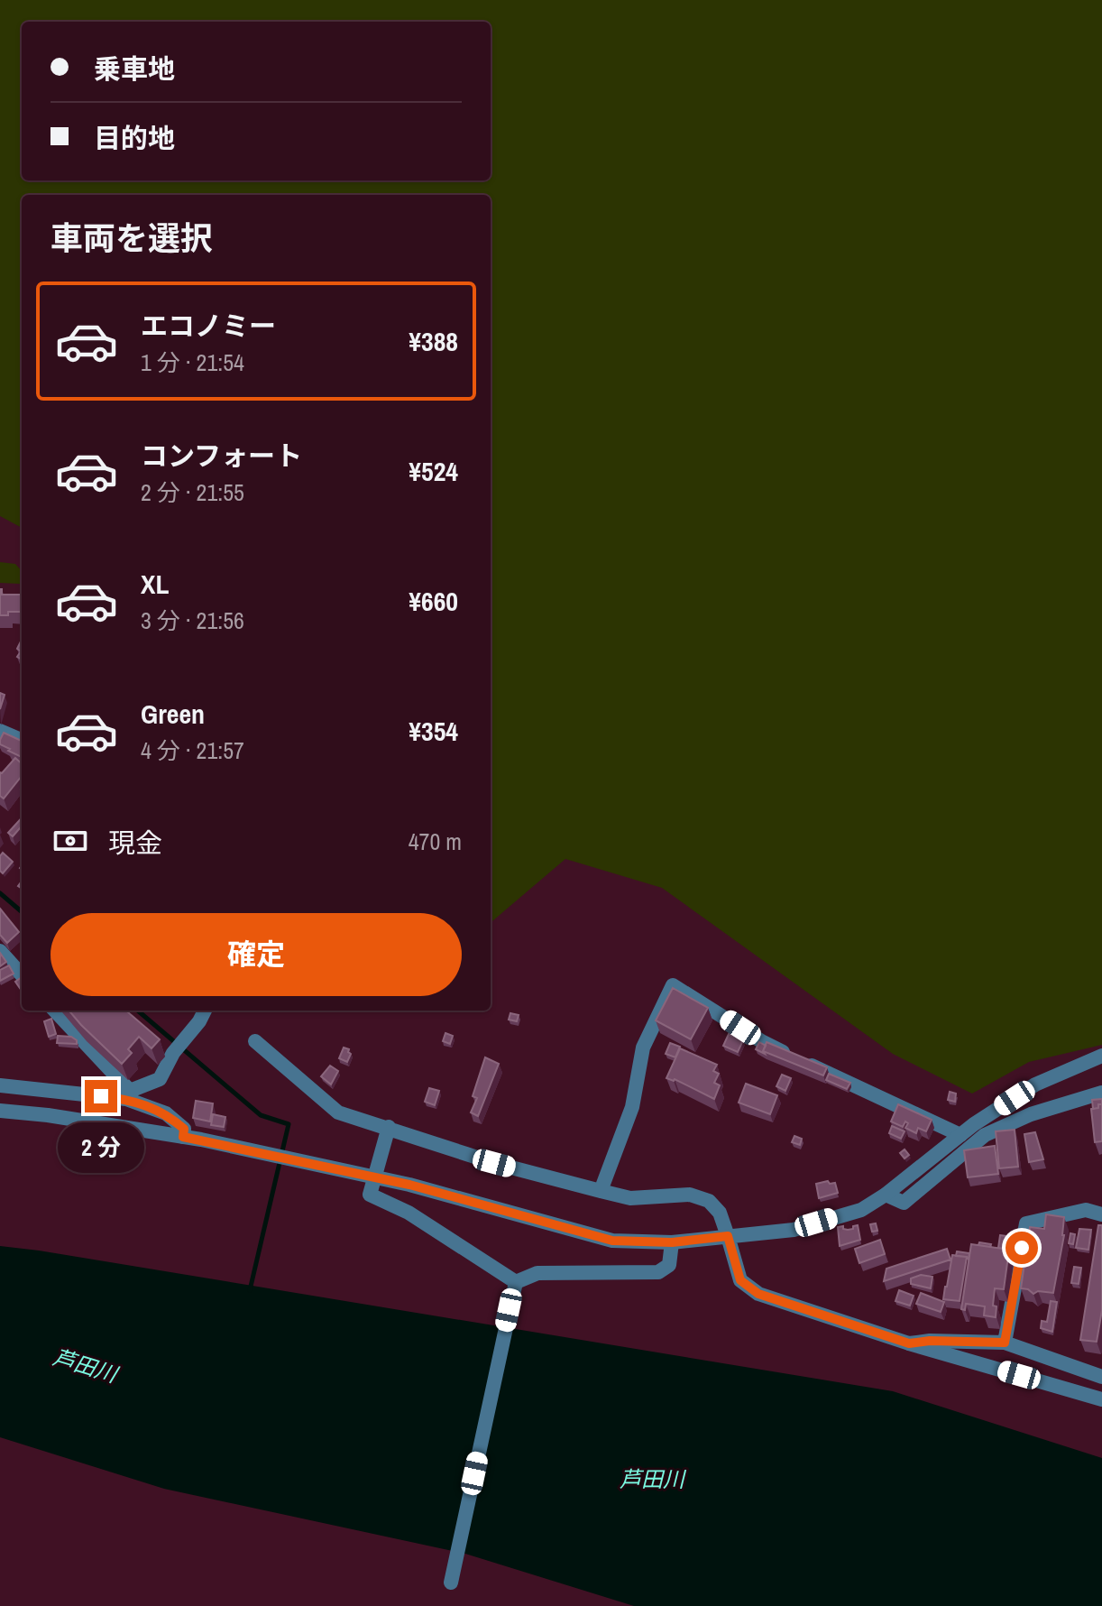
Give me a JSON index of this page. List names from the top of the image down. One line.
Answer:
{"water":["芦田川"],"page":{"banner":["乗車地","目的地"],"heading":"車両を選択","list":[{"name":"エコノミー","note":"1 分 · 21:54","value":"¥388"},{"name":"コンフォート","note":"2 分 · 21:55","value":"¥524"},{"name":"XL","note":"3 分 · 21:56","value":"¥660"},{"name":"Green","note":"4 分 · 21:57","value":"¥354"}],"pay":["現金","470 m"],"buttons":"確定","bubble":"2 分"}}
